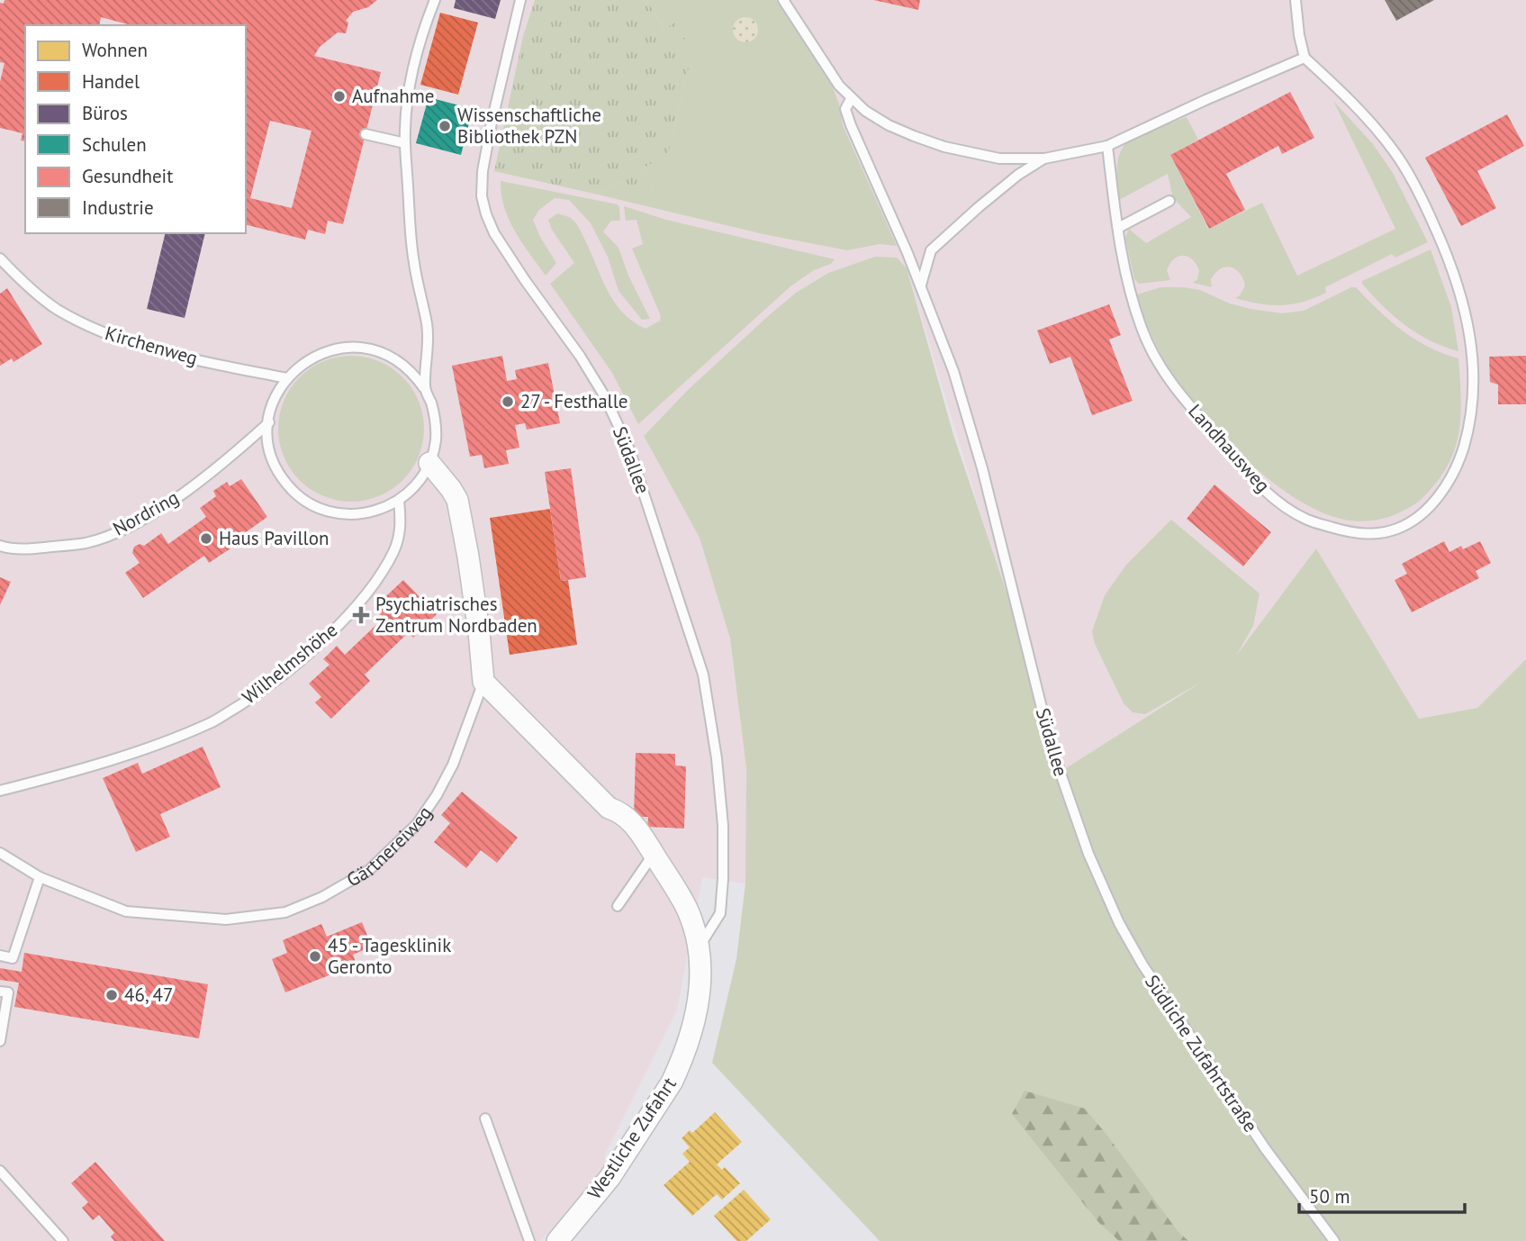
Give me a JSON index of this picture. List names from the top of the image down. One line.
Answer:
{"streets":{"street":["Gärtnereiweg","Westliche Zufahrt"],"lane":["Kirchenweg","Landhausweg","Südallee","Nordring","Wilhelmshöhe","Südliche Zufahrtstraße"]},"crossings":[["Kirchenweg","Nordring"],["Kirchenweg","Wilhelmshöhe"],["Kirchenweg","Gärtnereiweg"],["Südallee","Südliche Zufahrtstraße"],["Südallee","Westliche Zufahrt"],["Nordring","Wilhelmshöhe"],["Nordring","Gärtnereiweg"],["Wilhelmshöhe","Gärtnereiweg"],["Gärtnereiweg","Westliche Zufahrt"]],"places":{"other":["Aufnahme","Wissenschaftliche Bibliothek PZN","27 - Festhalle","Haus Pavillon","45 - Tagesklinik Geronto","46, 47"],"health":["Psychiatrisches Zentrum Nordbaden"]},"legend":["Wohnen","Handel","Büros","Schulen","Gesundheit","Industrie"],"scale_bar":"50 m"}
